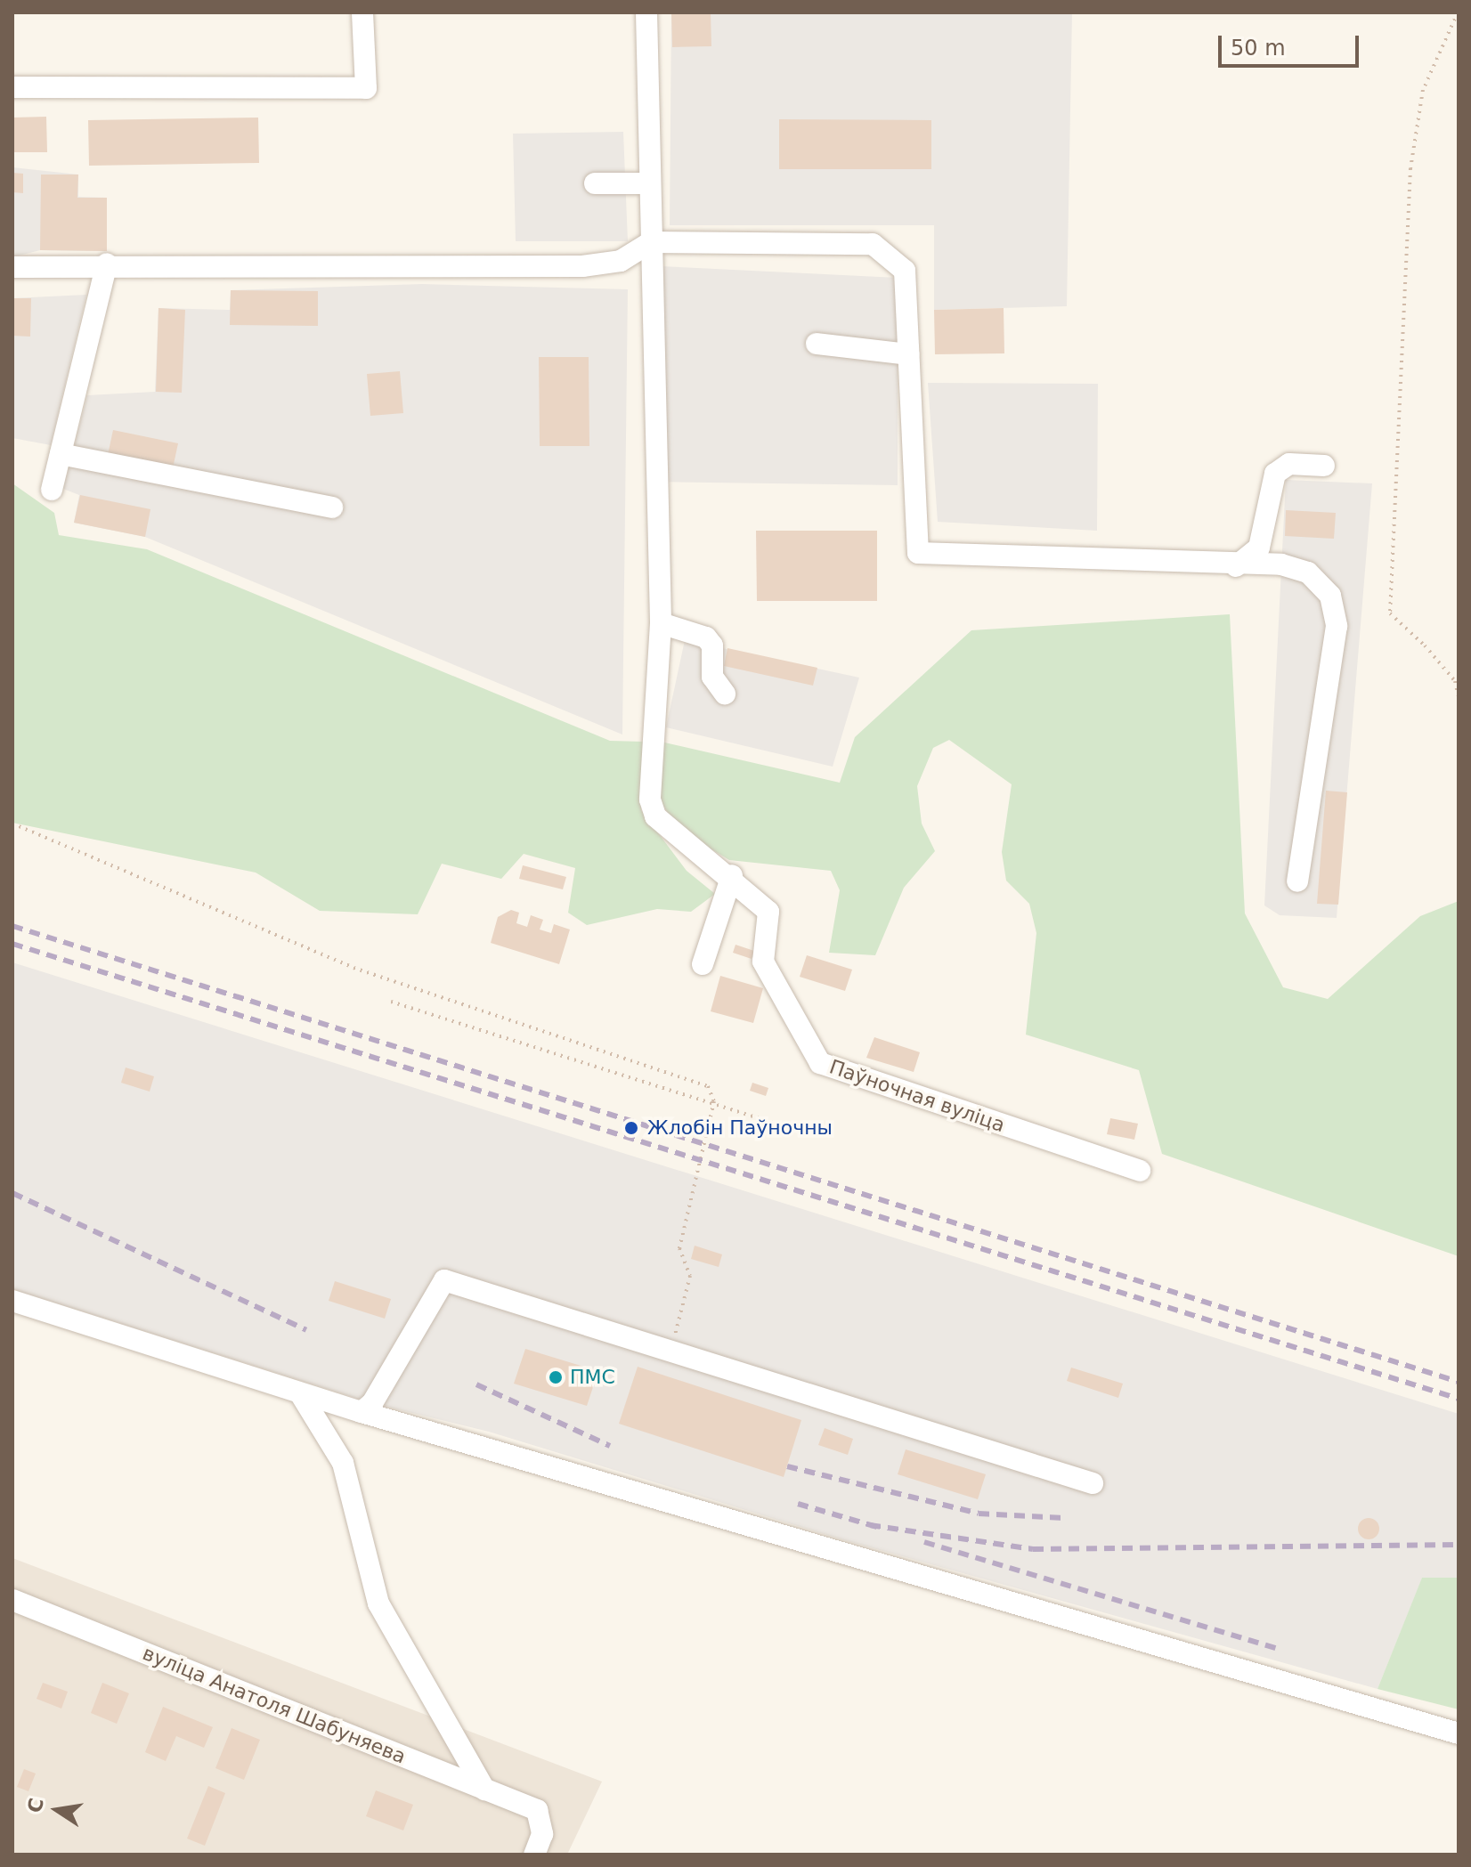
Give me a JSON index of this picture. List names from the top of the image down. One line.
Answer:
{"streets":{"street":["Паўночная вуліца","вуліца Анатоля Шабуняева"]},"places":["Жлобін Паўночны","ПМС"],"scale_bar":"50 m","north":"left"}
